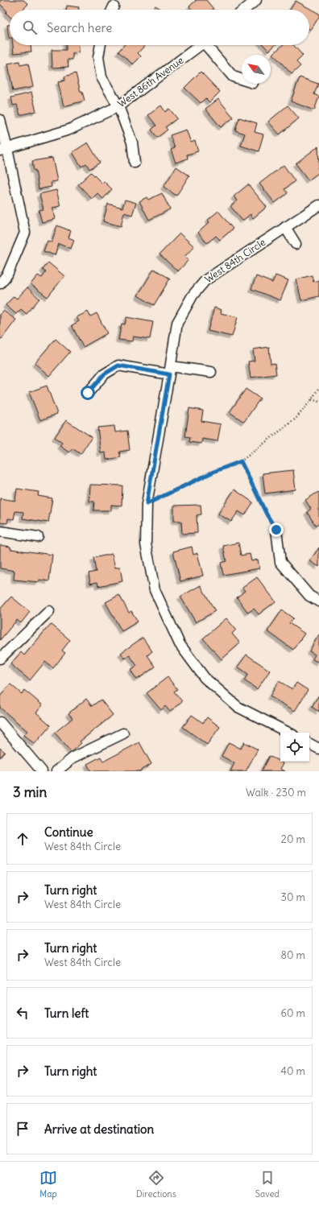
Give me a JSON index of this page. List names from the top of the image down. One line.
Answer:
{"streets":{"street":["West 86th Avenue","West 84th Circle"]},"north":"top left","page":{"search":"Search here","heading":["3 min","Walk · 230 m"],"list":[["Continue","West 84th Circle","20 m"],["Turn right","West 84th Circle","30 m"],["Turn right","West 84th Circle","80 m"],["Turn left","60 m"],["Turn right","40 m"],"Arrive at destination"],"nav":["Map","Directions","Saved"]}}
